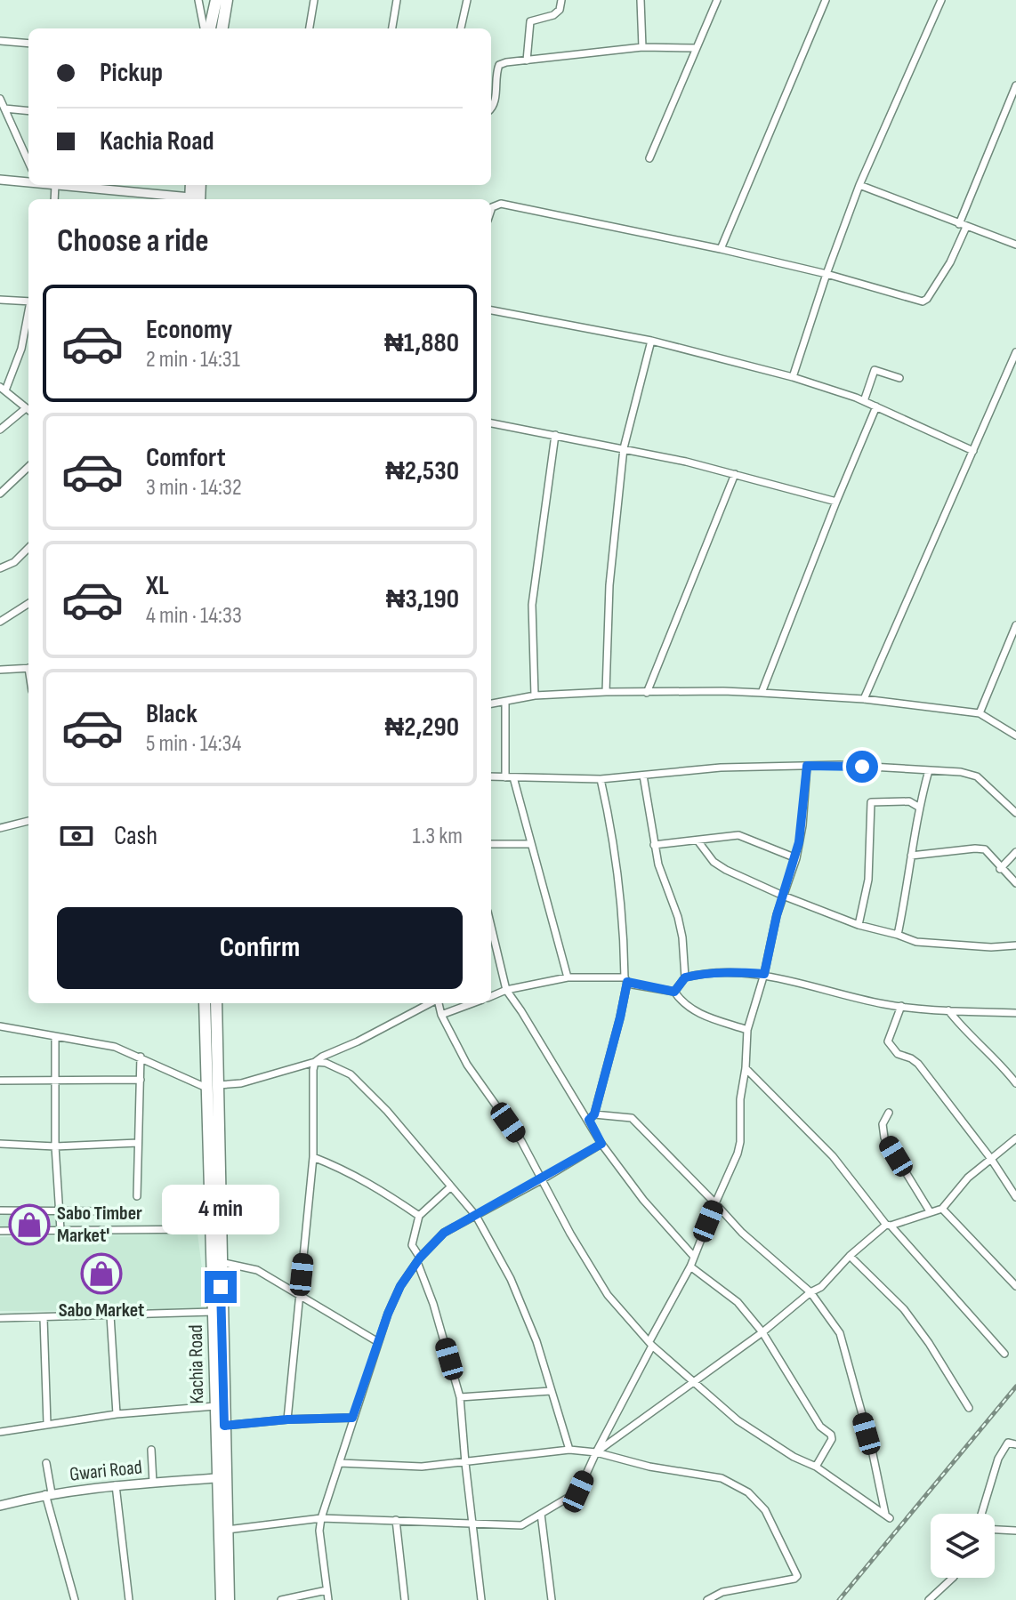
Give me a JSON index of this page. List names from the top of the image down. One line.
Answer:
{"streets":{"highway":["Kachia Road"],"street":["Gwari Road"]},"crossings":[["Kachia Road","Gwari Road"]],"places":{"shop":["Sabo Timber Market'","Sabo Market"]},"page":{"banner":["Pickup","Kachia Road"],"heading":"Choose a ride","list":[{"name":"Economy","note":"2 min · 14:31","value":"₦1,880"},{"name":"Comfort","note":"3 min · 14:32","value":"₦2,530"},{"name":"XL","note":"4 min · 14:33","value":"₦3,190"},{"name":"Black","note":"5 min · 14:34","value":"₦2,290"}],"pay":["Cash","1.3 km"],"buttons":"Confirm","bubble":"4 min"}}
